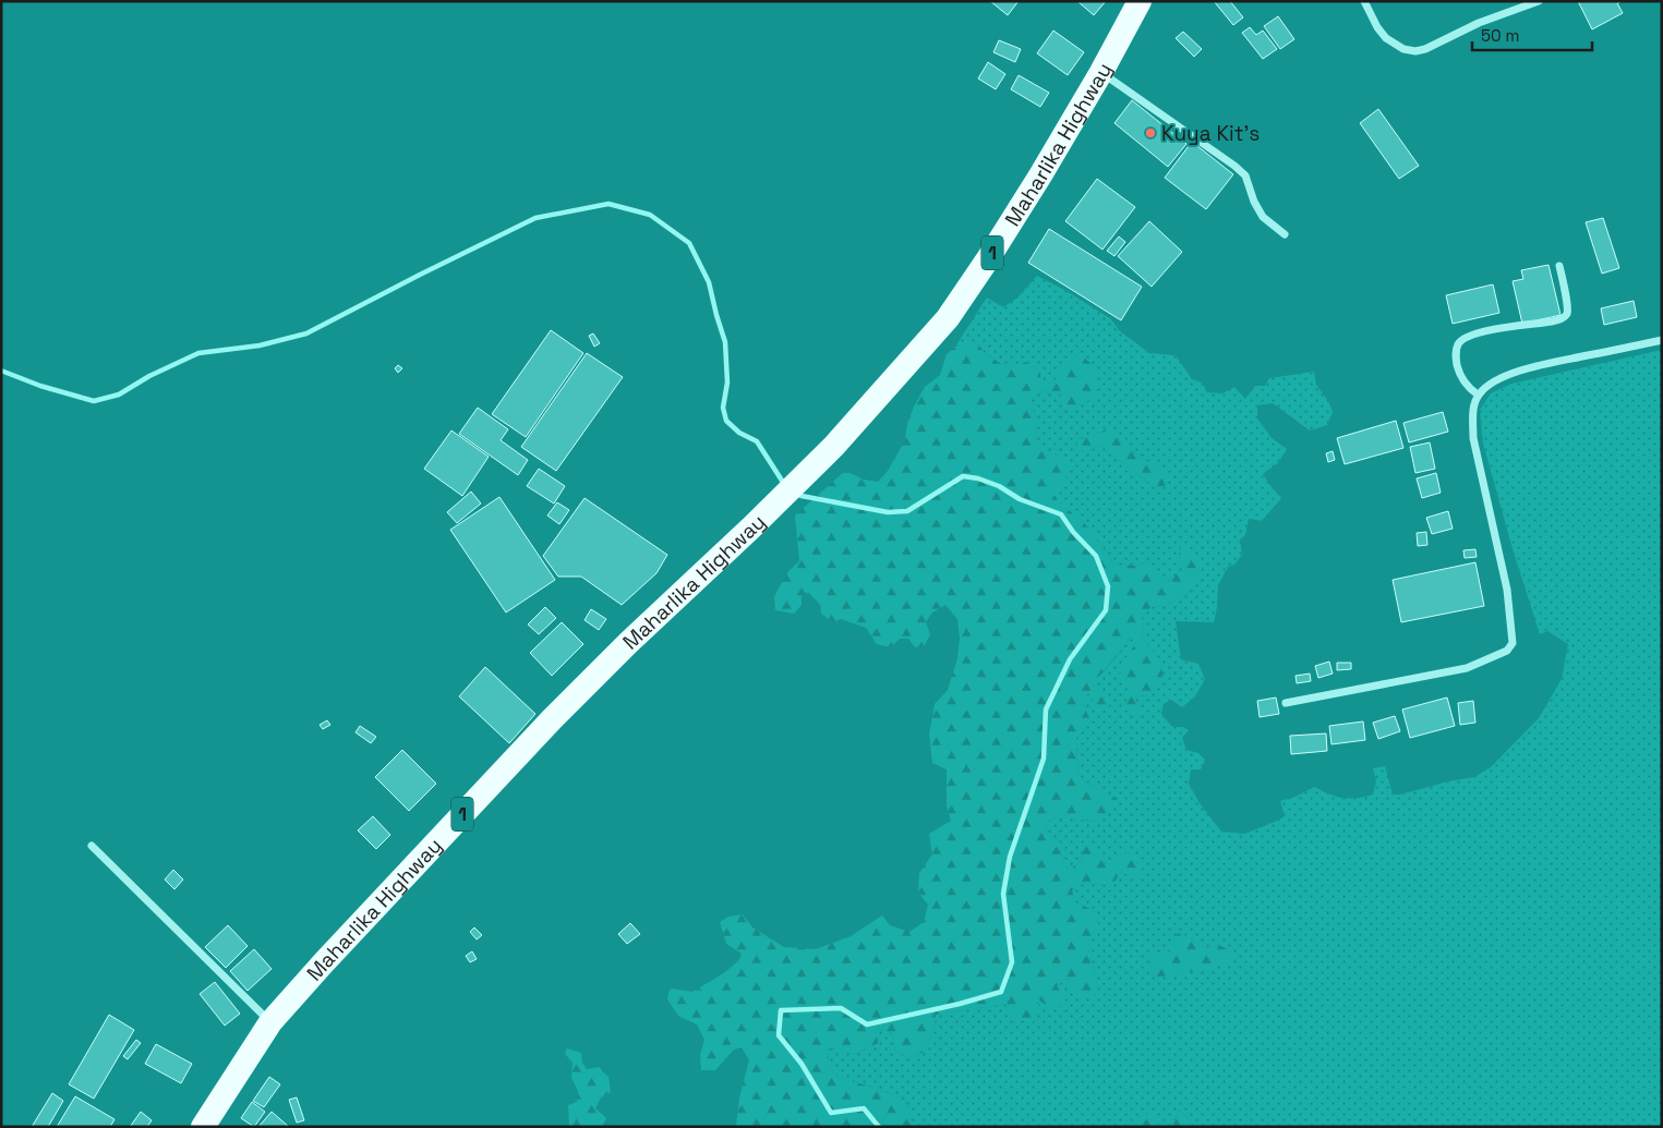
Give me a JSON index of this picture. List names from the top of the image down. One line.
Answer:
{"streets":{"main road":["Maharlika Highway","1"]},"places":["Kuya Kit's"],"scale_bar":"50 m"}
